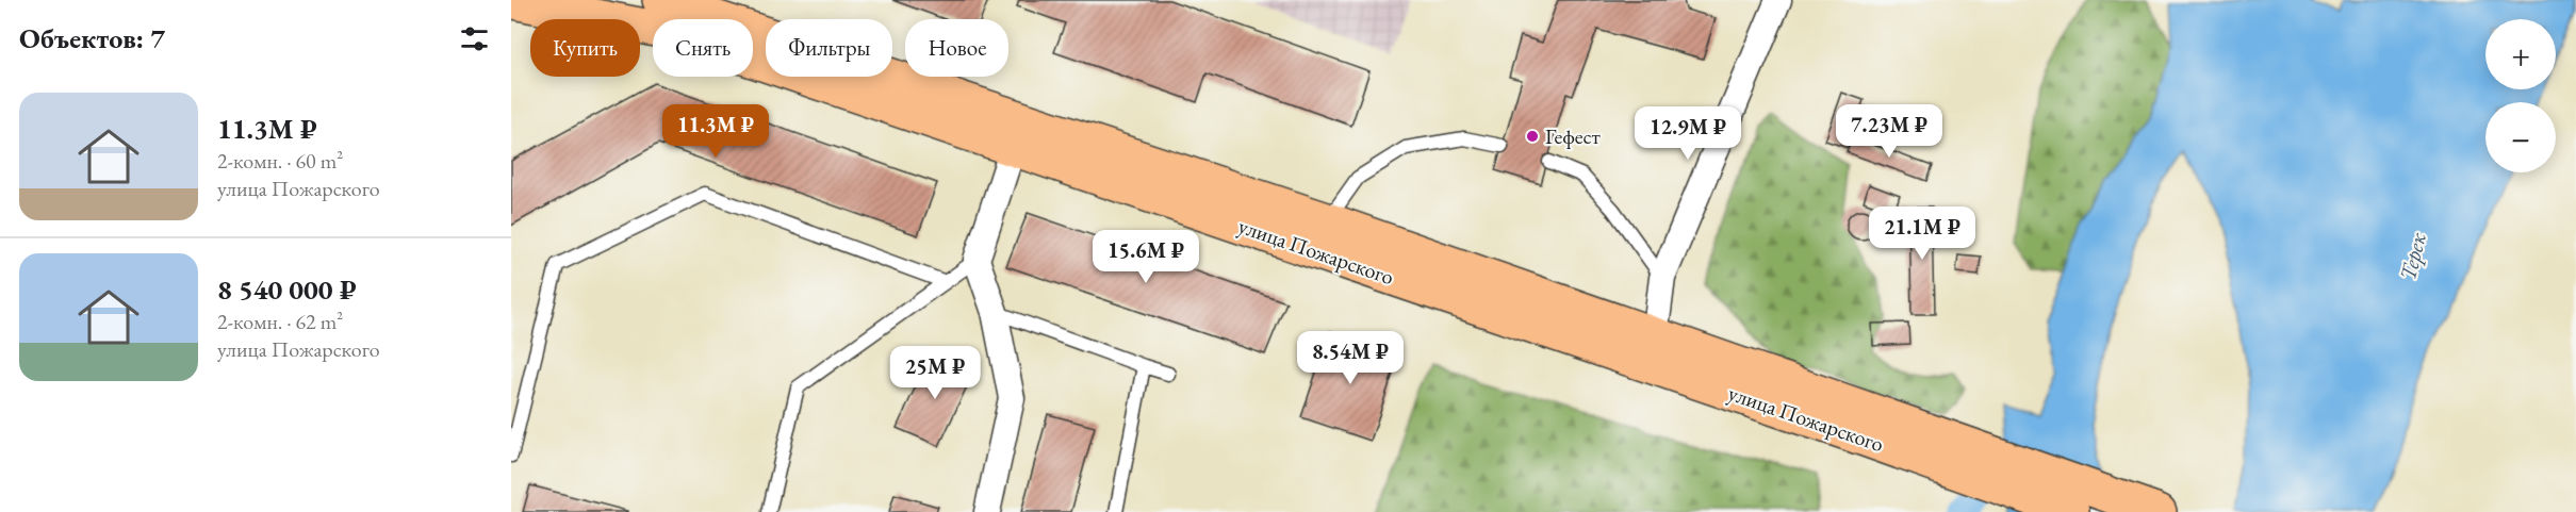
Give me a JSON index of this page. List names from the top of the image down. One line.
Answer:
{"streets":{"main road":["улица Пожарского"]},"water":["Терек"],"places":["Гефест"],"page":{"heading":"Объектов: 7","map_buttons":["+","−"],"chip":["Купить","Снять","Фильтры","Новое"],"list":[{"name":"11.3M ₽","note":"2-комн. · 60 m² · улица Пожарского"},{"name":"8 540 000 ₽","note":"2-комн. · 62 m² · улица Пожарского"}],"price":["11.3M ₽","7.23M ₽","12.9M ₽","21.1M ₽","15.6M ₽","8.54M ₽","25M ₽"]}}
